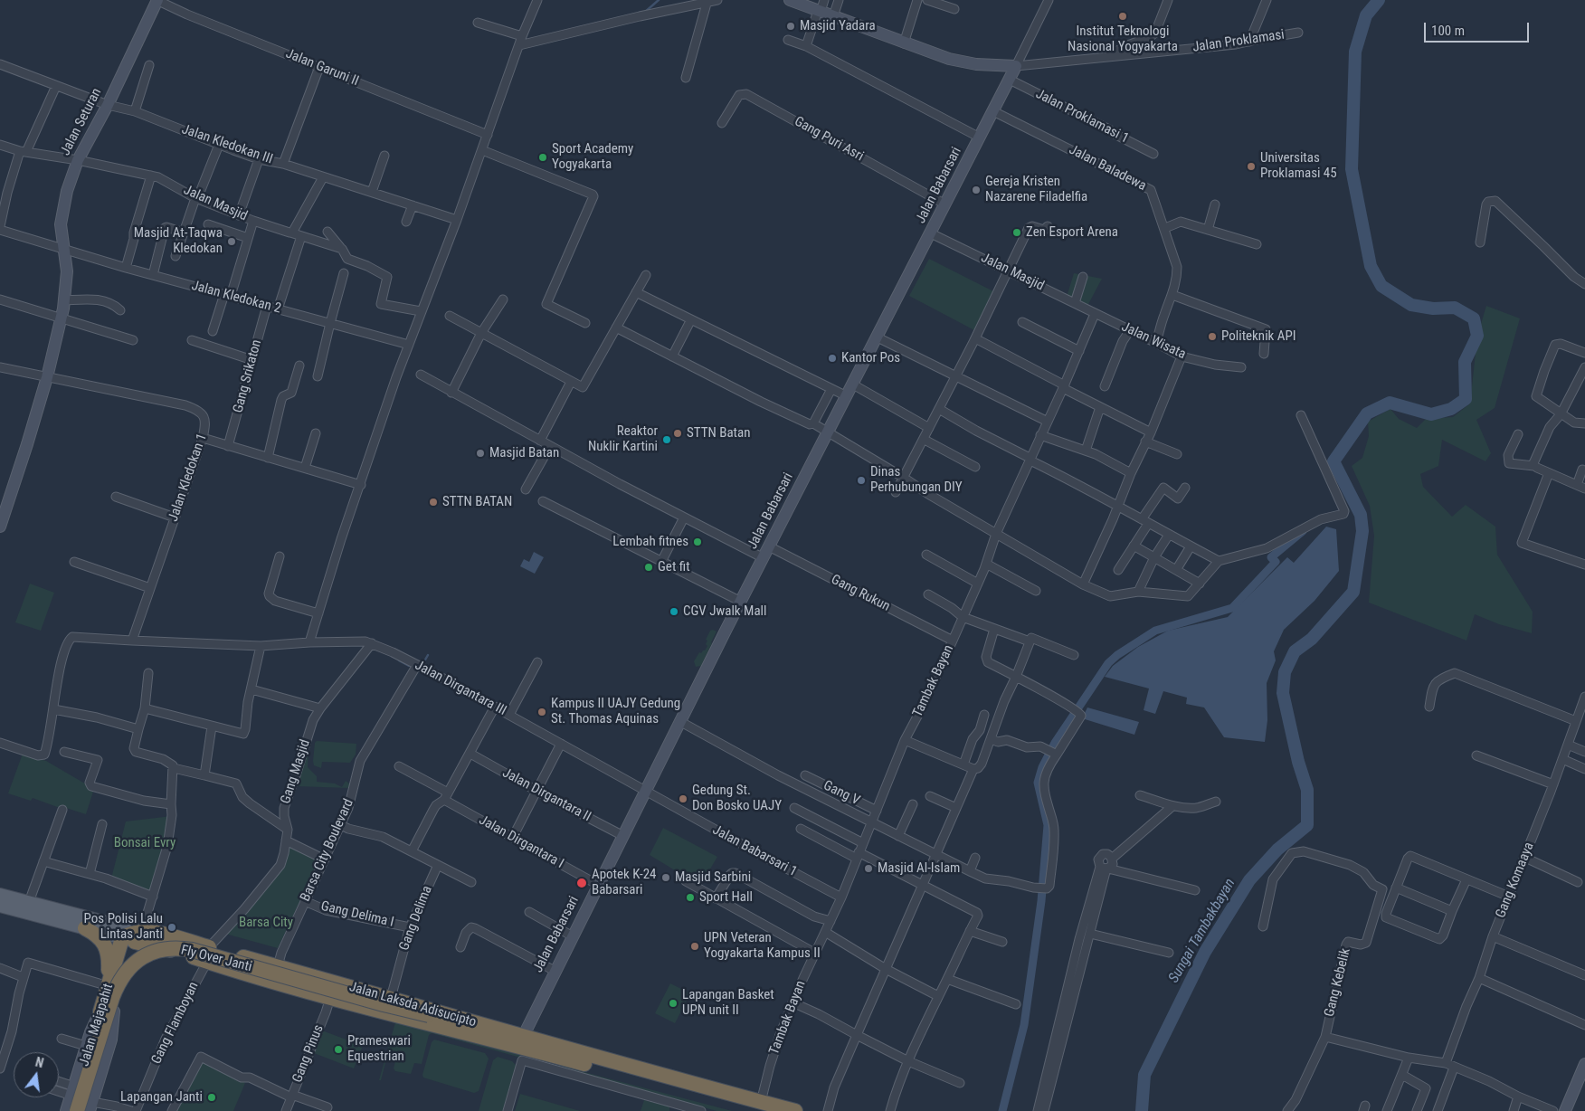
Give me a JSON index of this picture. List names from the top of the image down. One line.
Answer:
{"streets":{"highway":["Fly Over Janti","Jalan Laksda Adisucipto","Jalan Majapahit"],"street":["Jalan Proklamasi","Jalan Garuni II","Jalan Proklamasi 1","Jalan Seturan","Gang Puri Asri","Jalan Kledokan III","Jalan Baladewa","Jalan Babarsari","Jalan Masjid","Jalan Kledokan 2","Jalan Wisata","Gang Srikaton","Jalan Kledokan 1","Gang Rukun","Tambak Bayan","Jalan Dirgantara III","Gang Masjid","Gang V","Jalan Dirgantara II","Jalan Dirgantara I","Barsa City Boulevard","Jalan Babarsari 1","Gang Komaaya","Gang Delima I","Gang Delima","Gang Kebelik","Gang Flamboyan","Gang Pinus"]},"crossings":[["Jalan Proklamasi","Jalan Babarsari"],["Jalan Garuni II","Jalan Seturan"],["Jalan Proklamasi 1","Jalan Babarsari"],["Jalan Seturan","Jalan Kledokan III"],["Jalan Seturan","Jalan Masjid"],["Jalan Seturan","Jalan Kledokan 2"],["Jalan Seturan","Jalan Kledokan 1"],["Gang Puri Asri","Jalan Babarsari"],["Jalan Baladewa","Jalan Babarsari"],["Jalan Baladewa","Jalan Wisata"],["Jalan Babarsari","Jalan Masjid"],["Jalan Babarsari","Gang Rukun"],["Jalan Babarsari","Jalan Dirgantara III"],["Jalan Babarsari","Jalan Dirgantara II"],["Jalan Babarsari","Jalan Dirgantara I"],["Jalan Babarsari","Jalan Babarsari 1"],["Jalan Babarsari","Jalan Laksda Adisucipto"],["Jalan Masjid","Jalan Wisata"],["Jalan Kledokan 2","Gang Srikaton"],["Jalan Kledokan 1","Jalan Dirgantara III"],["Gang Rukun","Tambak Bayan"],["Tambak Bayan","Gang V"],["Tambak Bayan","Jalan Babarsari 1"],["Tambak Bayan","Jalan Laksda Adisucipto"],["Jalan Dirgantara III","Gang Masjid"],["Jalan Dirgantara III","Barsa City Boulevard"],["Jalan Dirgantara III","Jalan Babarsari 1"],["Gang Masjid","Jalan Laksda Adisucipto"],["Gang Masjid","Gang Flamboyan"],["Barsa City Boulevard","Gang Delima I"],["Barsa City Boulevard","Jalan Laksda Adisucipto"],["Gang Delima I","Gang Delima"],["Gang Delima","Jalan Laksda Adisucipto"],["Fly Over Janti","Jalan Laksda Adisucipto"],["Jalan Laksda Adisucipto","Gang Flamboyan"],["Jalan Laksda Adisucipto","Jalan Majapahit"],["Jalan Laksda Adisucipto","Gang Pinus"]],"water":["Sungai Tambakbayan"],"parks":["Bonsai Evry","Barsa City"],"places":["Institut Teknologi Nasional Yogyakarta","Masjid Yadara","Sport Academy Yogyakarta","Universitas Proklamasi 45","Gereja Kristen Nazarene Filadelfia","Zen Esport Arena","Masjid At-Taqwa Kledokan","Politeknik API","Kantor Pos","STTN Batan","Reaktor Nuklir Kartini","Masjid Batan","Dinas Perhubungan DIY","STTN BATAN","Lembah fitnes","Get fit","CGV Jwalk Mall","Kampus II UAJY Gedung St. Thomas Aquinas","Gedung St. Don Bosko UAJY","Masjid Al-Islam","Masjid Sarbini","Apotek K-24 Babarsari","Sport Hall","Pos Polisi Lalu Lintas Janti","UPN Veteran Yogyakarta Kampus II","Lapangan Basket UPN unit II","Prameswari Equestrian","Lapangan Janti"],"scale_bar":"100 m","north":"top"}
